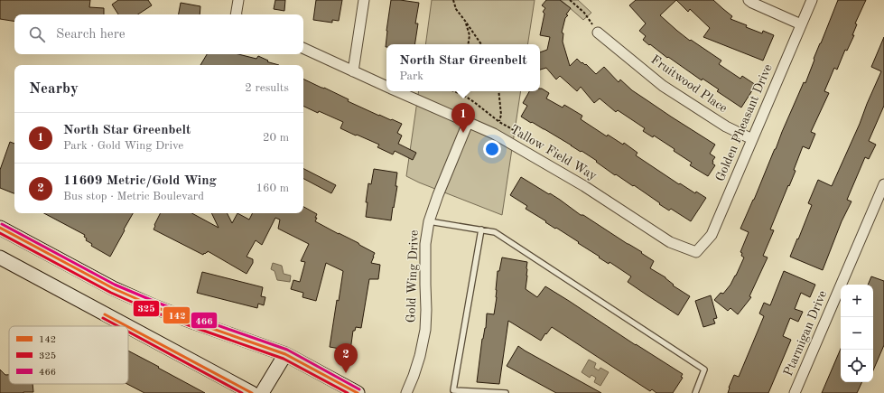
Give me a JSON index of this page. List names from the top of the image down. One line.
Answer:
{"streets":{"street":["Fruitwood Place","Golden Pheasant Drive","Tallow Field Way","Gold Wing Drive","Ptarmigan Drive"]},"crossings":[["Fruitwood Place","Golden Pheasant Drive"],["Golden Pheasant Drive","Tallow Field Way"],["Tallow Field Way","Gold Wing Drive"]],"lines":["transit line 466","transit line 142","transit line 325"],"legend":["142","325","466"],"page":{"search":"Search here","popup":["North Star Greenbelt","Park"],"heading":["Nearby","2 results"],"pins":["1","2"],"list":[{"mark":"1","name":"North Star Greenbelt","note":"Park · Gold Wing Drive","value":"20 m"},{"mark":"2","name":"11609 Metric/Gold Wing","note":"Bus stop · Metric Boulevard","value":"160 m"}],"map_buttons":["+","−"]}}
